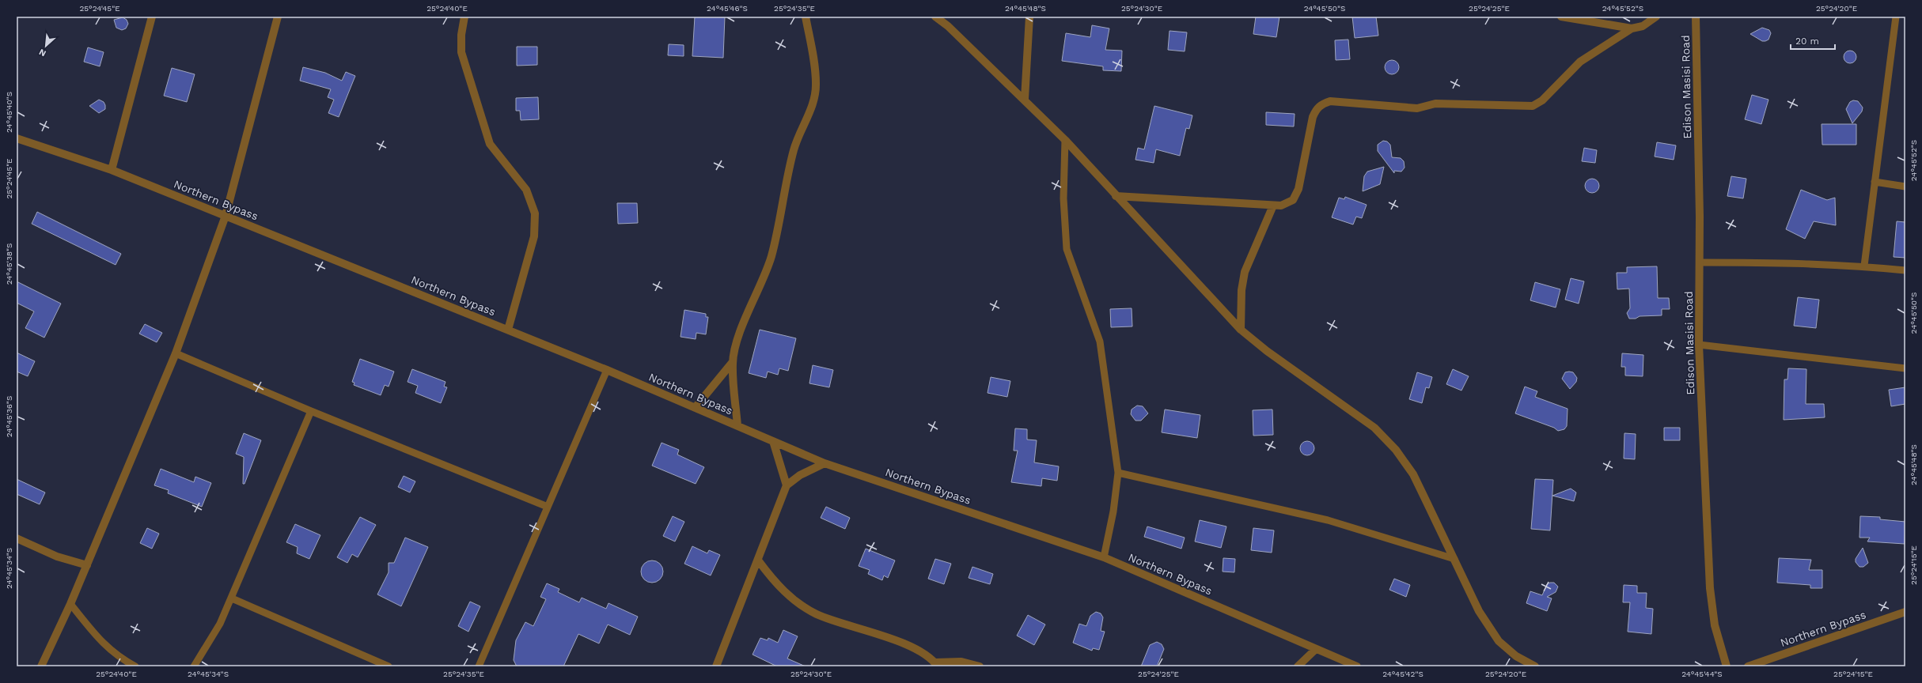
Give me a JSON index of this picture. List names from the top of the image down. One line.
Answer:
{"streets":{"street":["Edison Masisi Road","Northern Bypass"]},"scale_bar":"20 m","north":"bottom left","coordinates":["25°24'45\"E","25°24'40\"E","24°45'46\"S","25°24'35\"E","24°45'48\"S","25°24'30\"E","24°45'50\"S","25°24'25\"E","24°45'52\"S","25°24'20\"E","24°45'40\"S","24°45'38\"S","24°45'36\"S","25°24'15\"E","24°45'34\"S","24°45'42\"S","24°45'44\"S"]}
